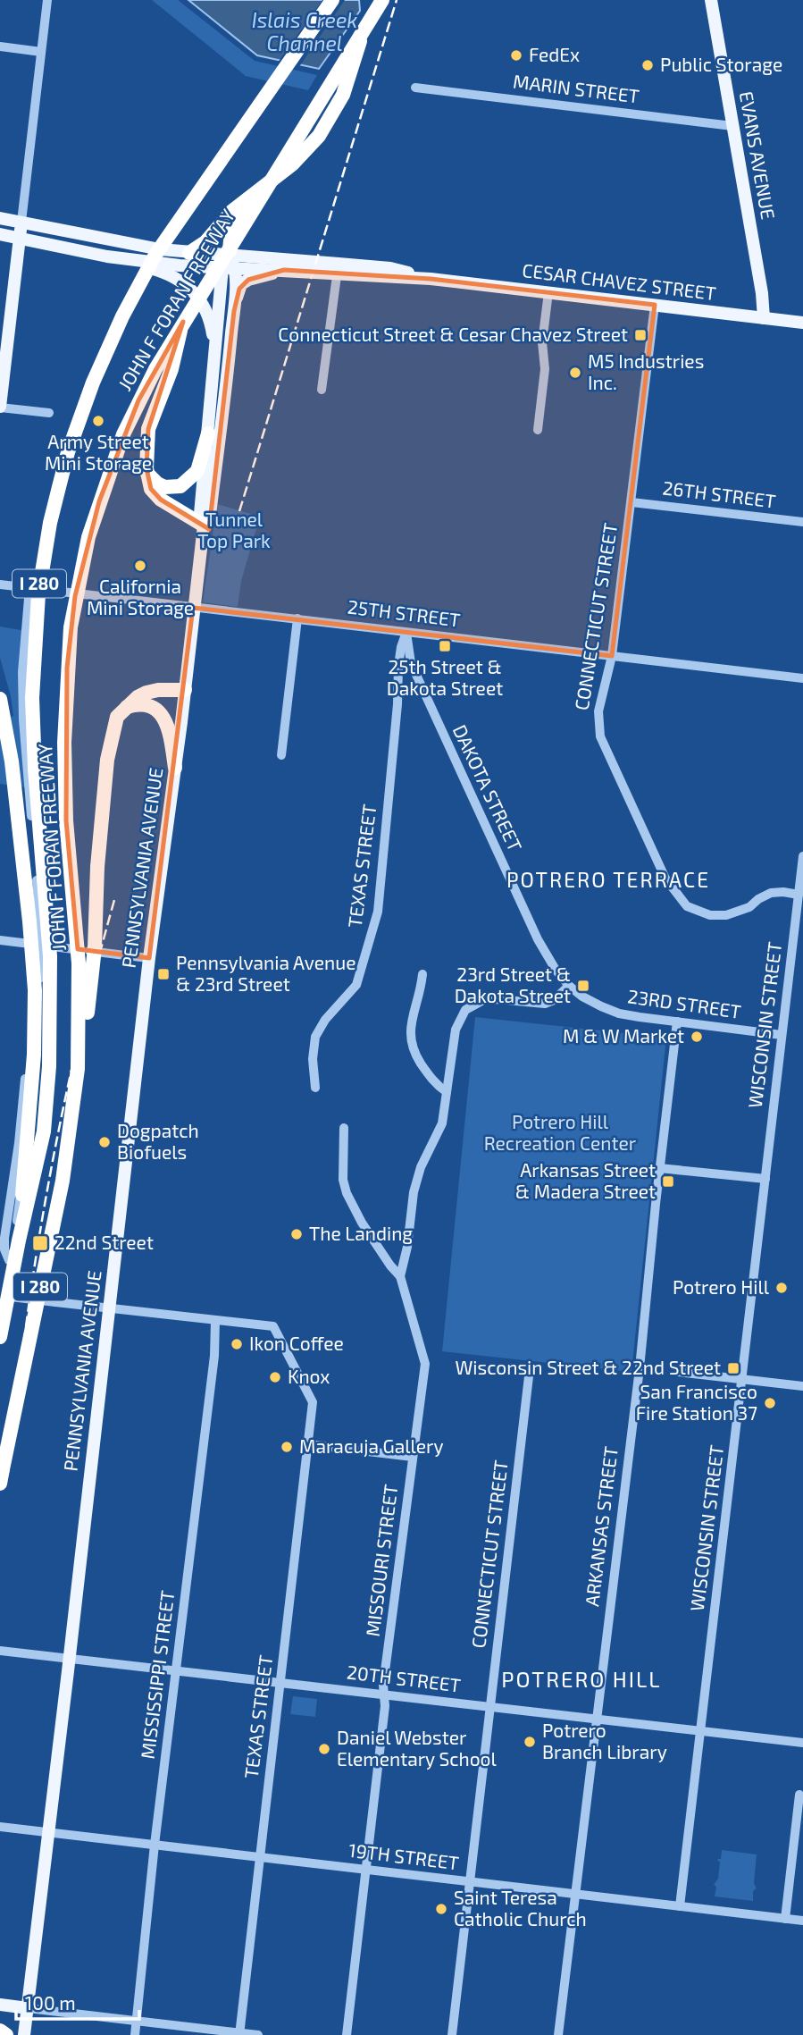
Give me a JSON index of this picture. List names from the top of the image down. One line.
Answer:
{"streets":{"highway":["JOHN F FORAN FREEWAY","I 280"],"main road":["EVANS AVENUE","CESAR CHAVEZ STREET","PENNSYLVANIA AVENUE"],"street":["MARIN STREET","26TH STREET","25TH STREET","CONNECTICUT STREET","DAKOTA STREET","TEXAS STREET","23RD STREET","WISCONSIN STREET","ARKANSAS STREET","MISSOURI STREET","MISSISSIPPI STREET","20TH STREET","19TH STREET"]},"crossings":[["MARIN STREET","EVANS AVENUE"],["EVANS AVENUE","CESAR CHAVEZ STREET"],["CESAR CHAVEZ STREET","CONNECTICUT STREET"],["CESAR CHAVEZ STREET","PENNSYLVANIA AVENUE"],["26TH STREET","CONNECTICUT STREET"],["25TH STREET","CONNECTICUT STREET"],["25TH STREET","DAKOTA STREET"],["25TH STREET","TEXAS STREET"],["25TH STREET","PENNSYLVANIA AVENUE"],["CONNECTICUT STREET","WISCONSIN STREET"],["CONNECTICUT STREET","20TH STREET"],["CONNECTICUT STREET","19TH STREET"],["DAKOTA STREET","TEXAS STREET"],["DAKOTA STREET","23RD STREET"],["DAKOTA STREET","MISSOURI STREET"],["TEXAS STREET","MISSISSIPPI STREET"],["TEXAS STREET","20TH STREET"],["TEXAS STREET","19TH STREET"],["PENNSYLVANIA AVENUE","20TH STREET"],["PENNSYLVANIA AVENUE","19TH STREET"],["23RD STREET","WISCONSIN STREET"],["23RD STREET","ARKANSAS STREET"],["23RD STREET","MISSOURI STREET"],["WISCONSIN STREET","20TH STREET"],["WISCONSIN STREET","19TH STREET"],["ARKANSAS STREET","20TH STREET"],["ARKANSAS STREET","19TH STREET"],["MISSOURI STREET","20TH STREET"],["MISSOURI STREET","19TH STREET"],["MISSISSIPPI STREET","20TH STREET"],["MISSISSIPPI STREET","19TH STREET"]],"districts":["POTRERO TERRACE","POTRERO HILL"],"water":["Islais Creek Channel"],"parks":["Tunnel Top Park","Potrero Hill Recreation Center"],"places":{"other":["FedEx","Public Storage","M5 Industries Inc.","Army Street Mini Storage","California Mini Storage","M & W Market","Dogpatch Biofuels","The Landing","Potrero Hill","Ikon Coffee","Knox","San Francisco Fire Station 37","Maracuja Gallery","Potrero Branch Library","Daniel Webster Elementary School","Saint Teresa Catholic Church"],"transit":["Connecticut Street & Cesar Chavez Street","25th Street & Dakota Street","Pennsylvania Avenue & 23rd Street","23rd Street & Dakota Street","Arkansas Street & Madera Street","22nd Street","Wisconsin Street & 22nd Street"]},"scale_bar":"100 m"}
